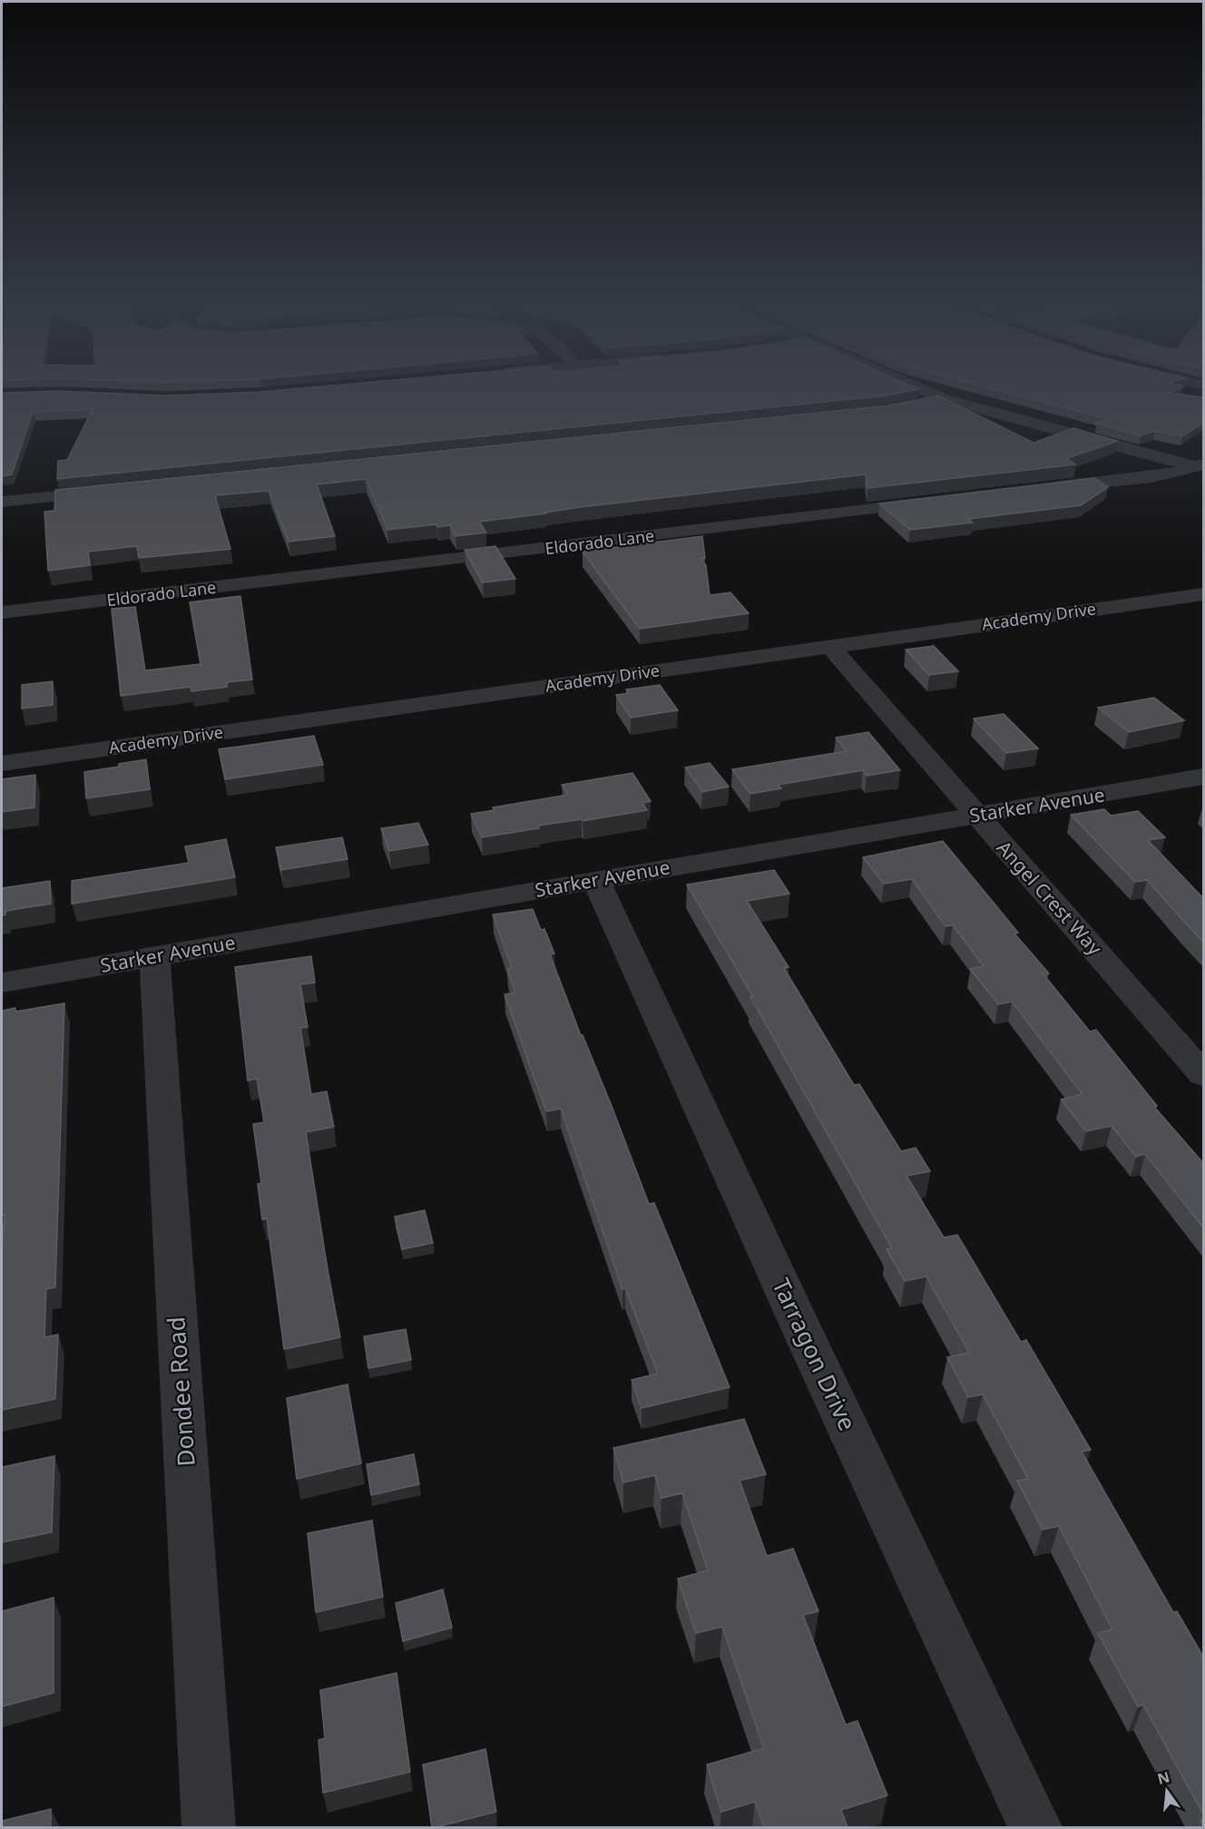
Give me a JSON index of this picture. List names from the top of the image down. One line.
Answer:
{"streets":{"street":["Eldorado Lane","Academy Drive","Starker Avenue","Angel Crest Way","Tarragon Drive","Dondee Road"]},"crossings":[["Academy Drive","Angel Crest Way"],["Starker Avenue","Angel Crest Way"],["Starker Avenue","Tarragon Drive"],["Starker Avenue","Dondee Road"]],"north":"top"}
